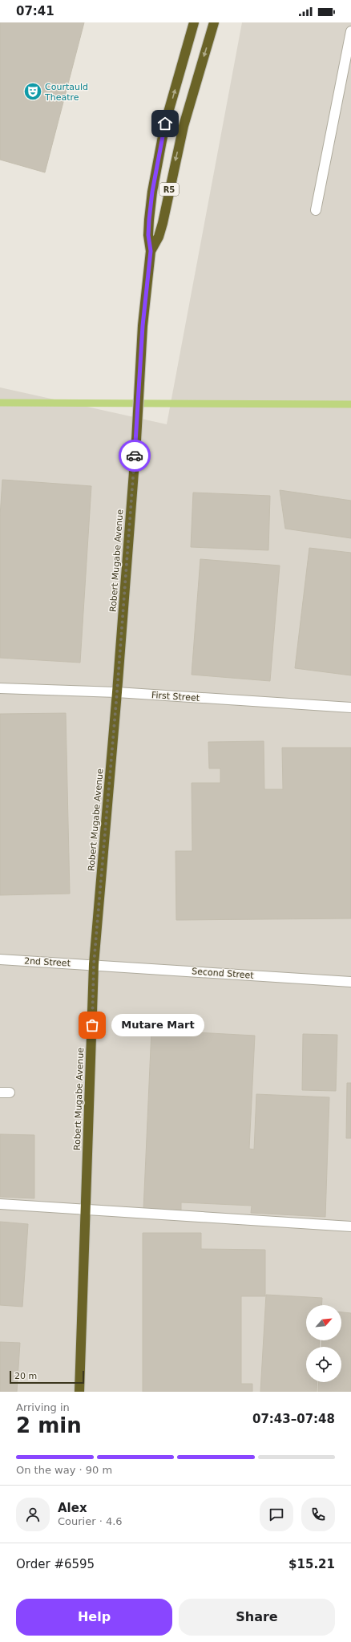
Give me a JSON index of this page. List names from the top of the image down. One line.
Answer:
{"streets":{"highway":["R5","Robert Mugabe Avenue"],"street":["First Street","2nd Street","Second Street"]},"crossings":[["Robert Mugabe Avenue","First Street"],["Robert Mugabe Avenue","2nd Street"],["Robert Mugabe Avenue","Second Street"],["2nd Street","Second Street"]],"places":{"theatre":["Courtauld Theatre"],"other":["Mutare Mart"]},"scale_bar":"20 m","north":"top right","page":{"status":"07:41","bubble":"Mutare Mart","scale":"20 m","heading":["2 min","Arriving in","07:43–07:48"],"panel":["Alex","Courier · 4.6","Order #6595","$15.21"],"bar":"On the way · 90 m","buttons":["Help","Share"]}}
